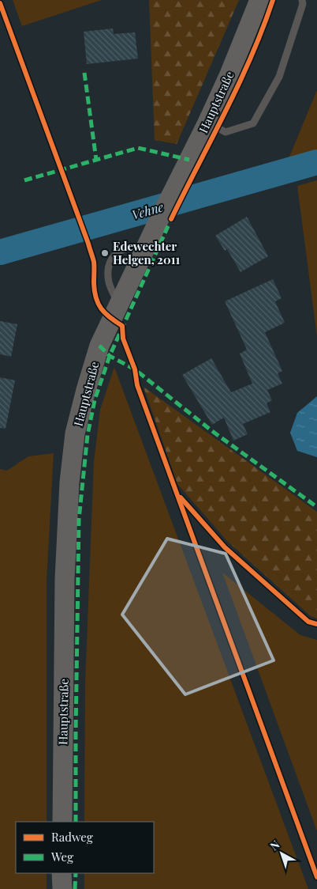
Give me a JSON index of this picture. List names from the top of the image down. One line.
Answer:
{"streets":{"main road":["Hauptstraße"]},"water":["Vehne"],"places":["Edewechter Helgen, 2011"],"legend":["Radweg","Weg"],"north":"top left"}
